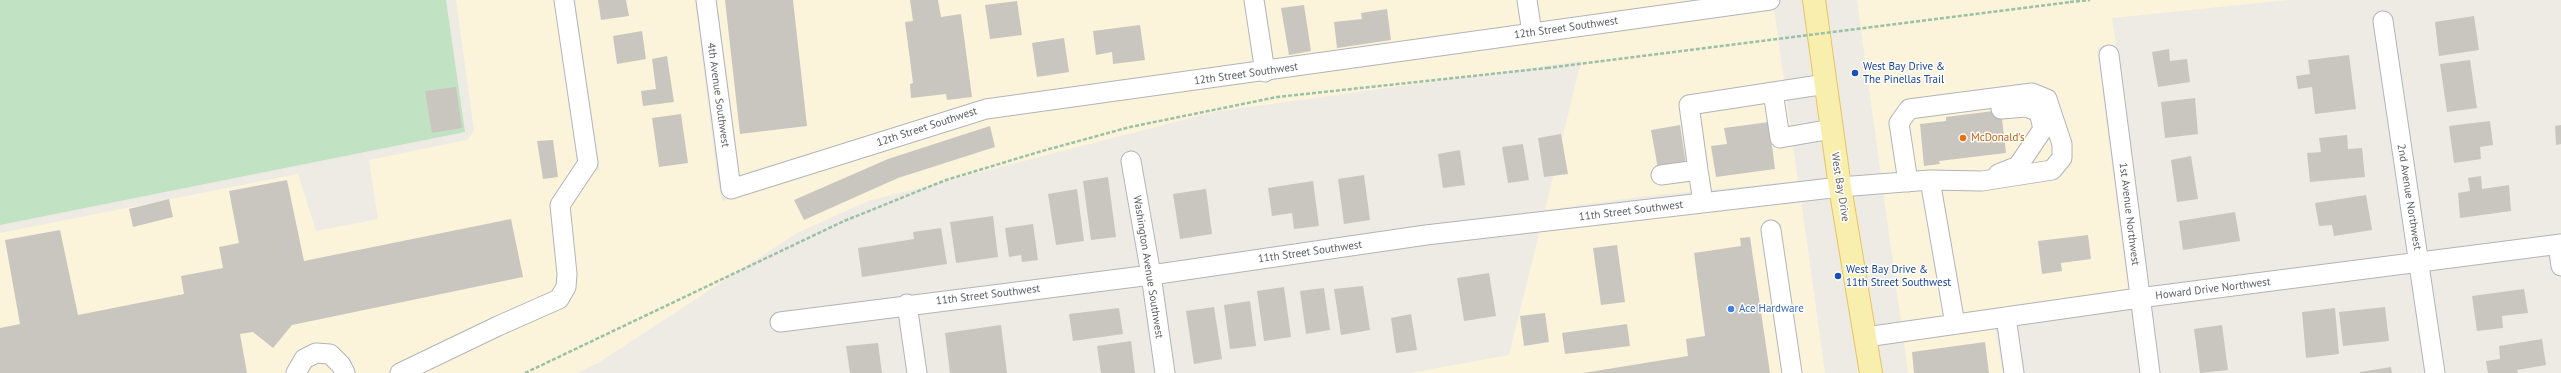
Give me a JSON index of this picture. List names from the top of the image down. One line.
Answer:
{"streets":{"main road":["West Bay Drive"],"street":["12th Street Southwest","4th Avenue Southwest","2nd Avenue Northwest","11th Street Southwest","1st Avenue Northwest","Washington Avenue Southwest","Howard Drive Northwest"]},"crossings":[["12th Street Southwest","4th Avenue Southwest"],["West Bay Drive","11th Street Southwest"],["West Bay Drive","Howard Drive Northwest"],["2nd Avenue Northwest","Howard Drive Northwest"],["11th Street Southwest","Washington Avenue Southwest"],["1st Avenue Northwest","Howard Drive Northwest"]],"places":["West Bay Drive & The Pinellas Trail","McDonald's","West Bay Drive & 11th Street Southwest","Ace Hardware"]}
